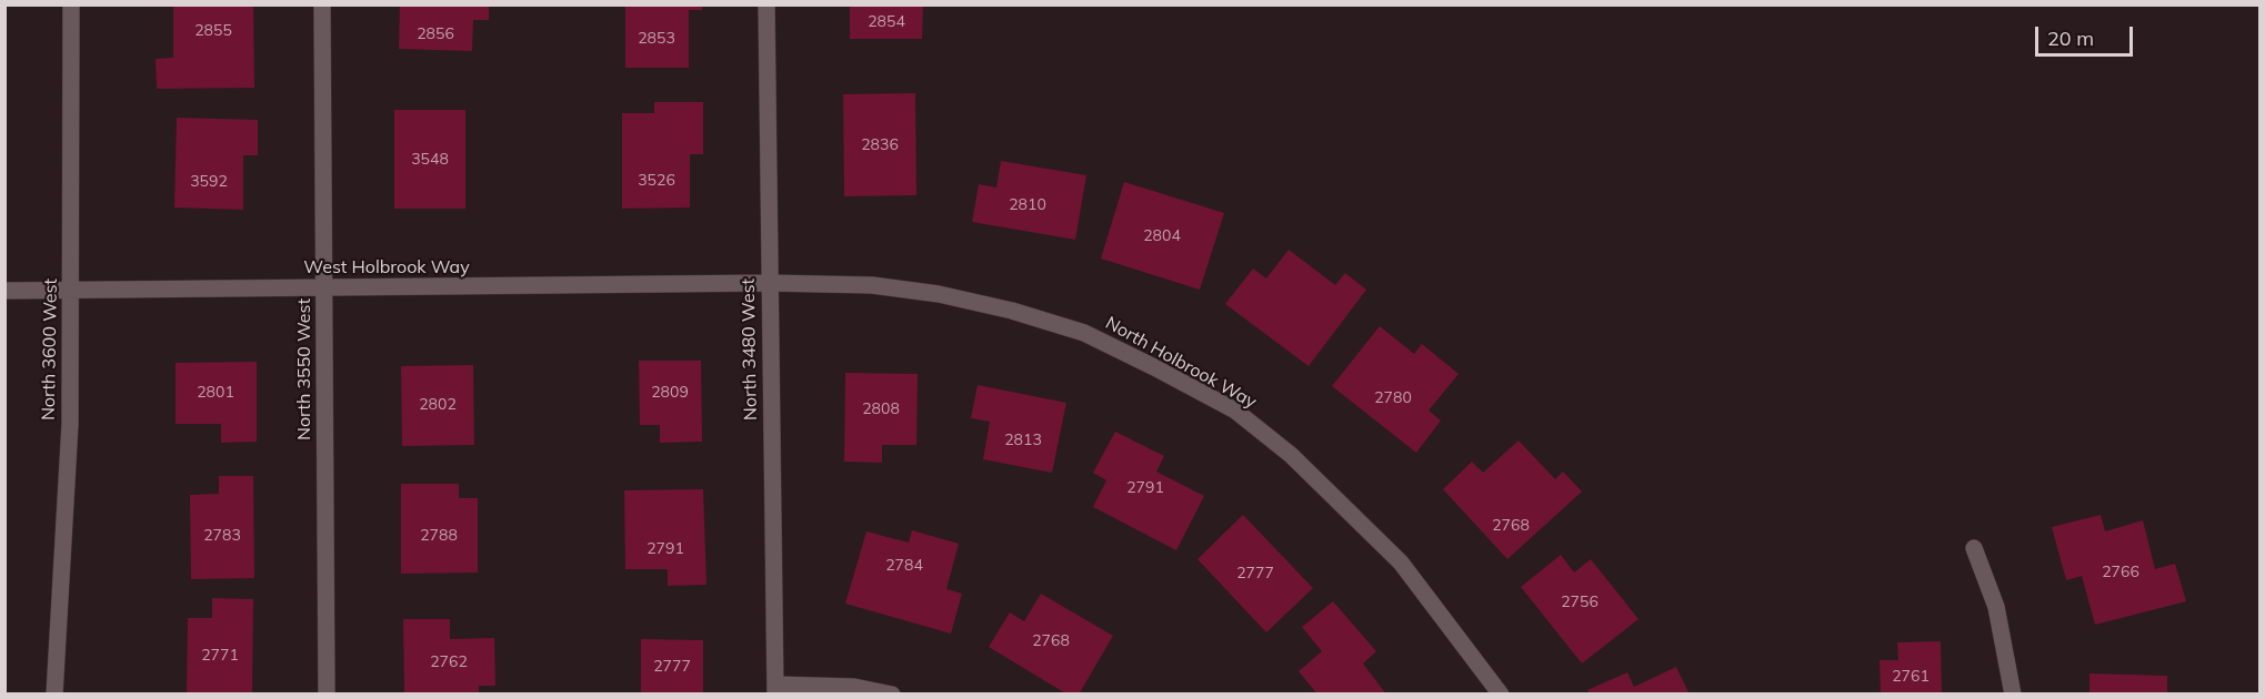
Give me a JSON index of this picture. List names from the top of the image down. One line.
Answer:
{"streets":{"street":["West Holbrook Way","North 3600 West","North 3480 West","North Holbrook Way","North 3550 West"]},"crossings":[["West Holbrook Way","North 3600 West"],["West Holbrook Way","North 3480 West"],["West Holbrook Way","North Holbrook Way"],["West Holbrook Way","North 3550 West"],["North 3480 West","North Holbrook Way"]],"house_numbers":["2854","2855","2856","2853","2836","3548","3526","3592","2810","2804","2801","2809","2780","2802","2808","2813","2791","2768","2783","2788","2791","2784","2766","2777","2756","2768","2771","2762","2777","2761"],"scale_bar":"20 m"}
